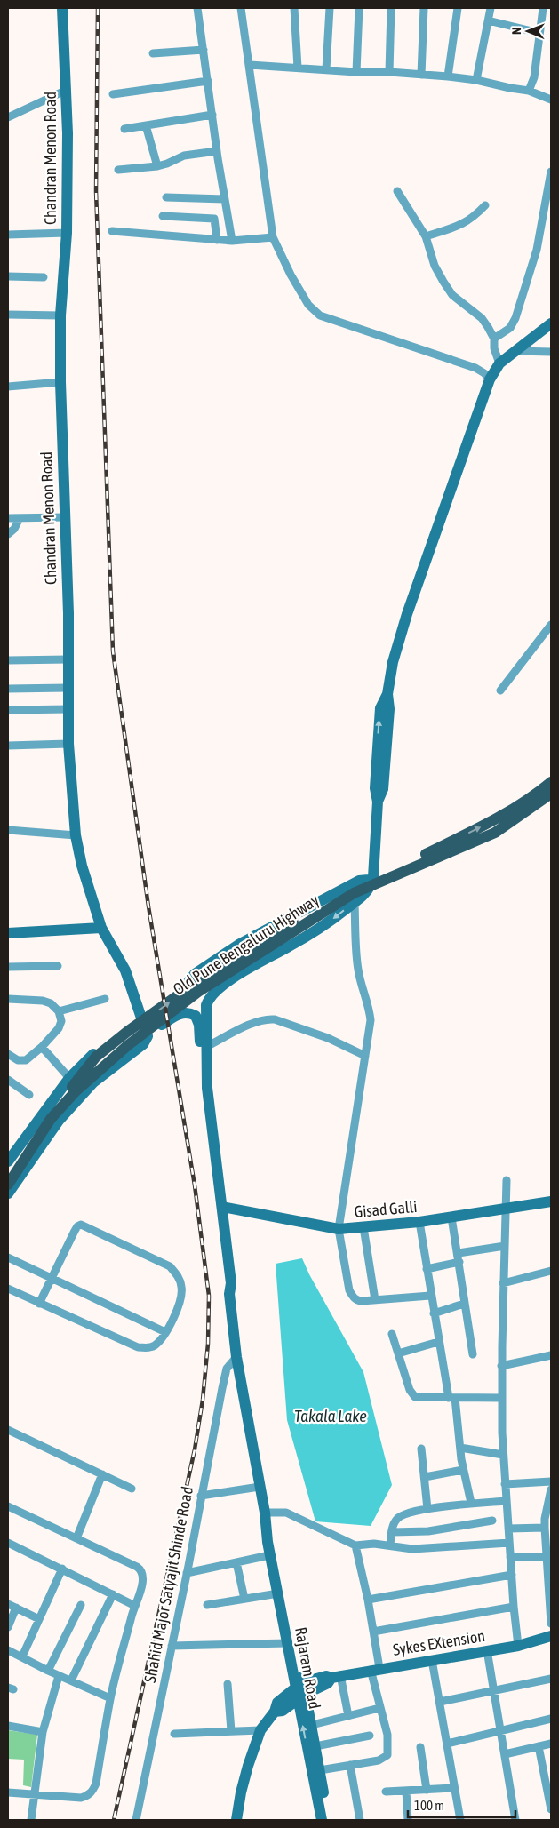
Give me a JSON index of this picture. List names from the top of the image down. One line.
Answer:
{"streets":{"main road":["Chandran Menon Road","Old Pune Bengaluru Highway","Gisad Galli","Sykes EXtension","Rajaram Road"],"street":["Shahid Major Satyajit Shinde Road"]},"crossings":[["Shahid Major Satyajit Shinde Road","Rajaram Road"],["Sykes EXtension","Rajaram Road"]],"water":["Takala Lake"],"scale_bar":"100 m","north":"left"}
